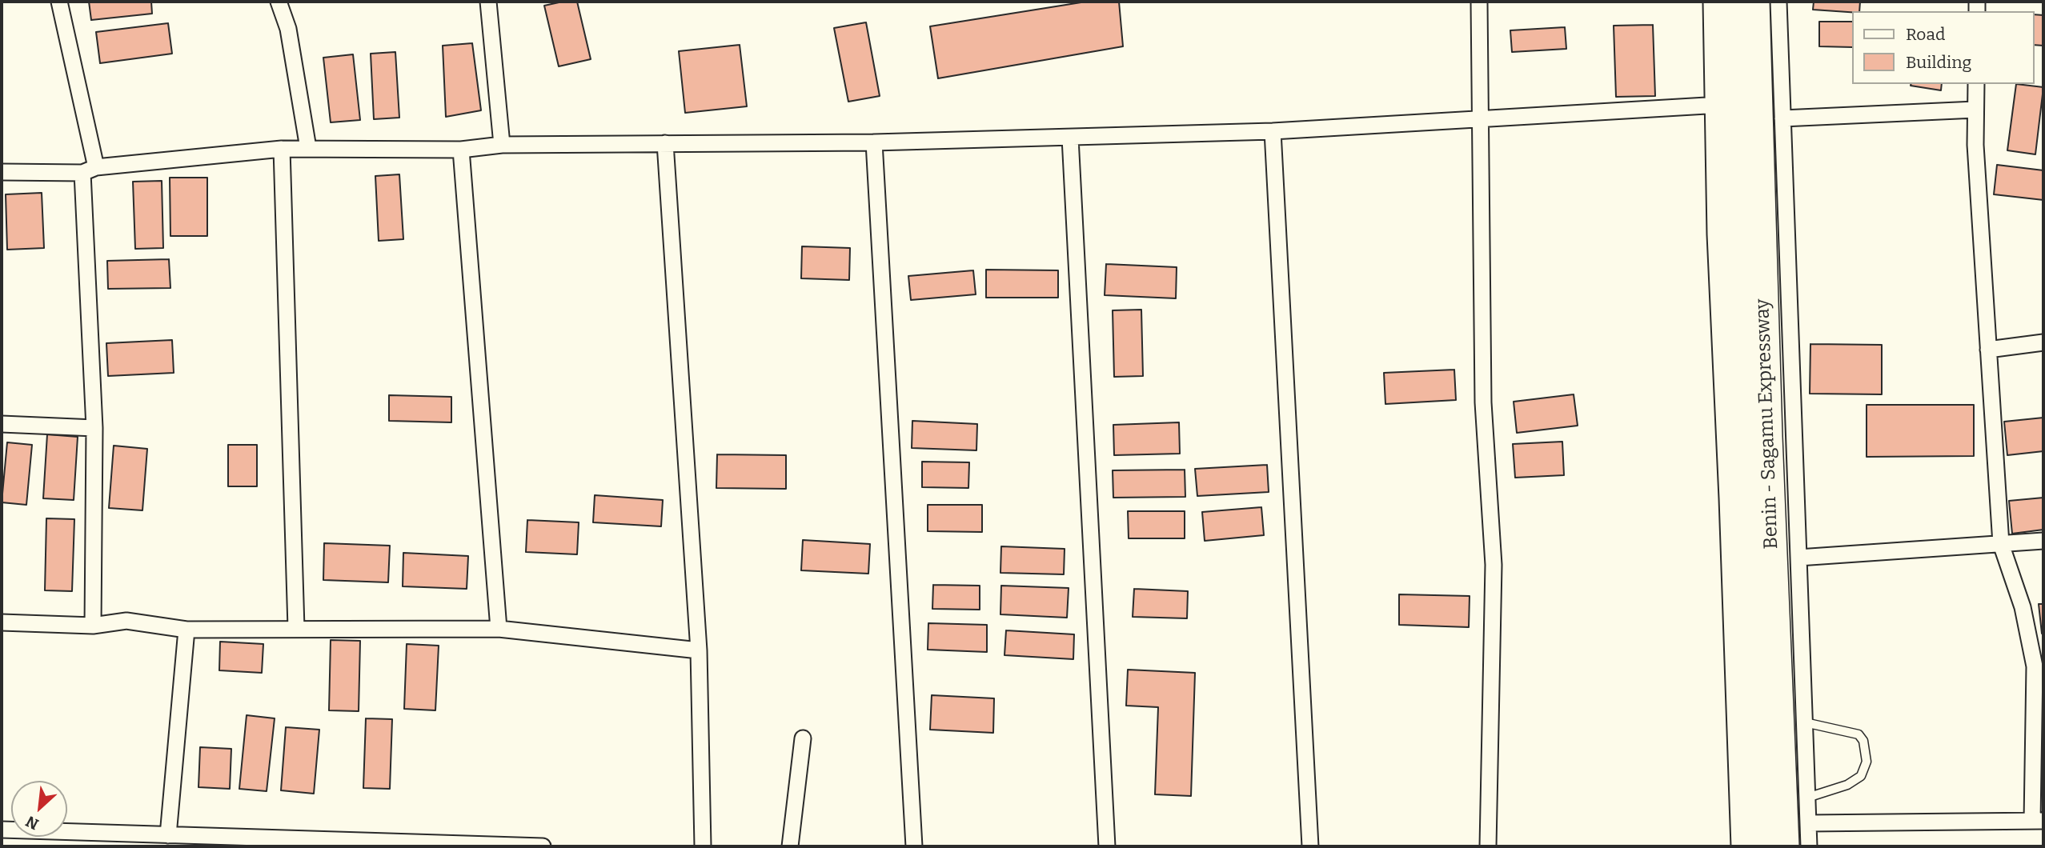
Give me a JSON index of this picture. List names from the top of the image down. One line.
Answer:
{"streets":{"highway":["Benin - Sagamu Expressway"]},"legend":["Road","Building"],"north":"bottom left"}
